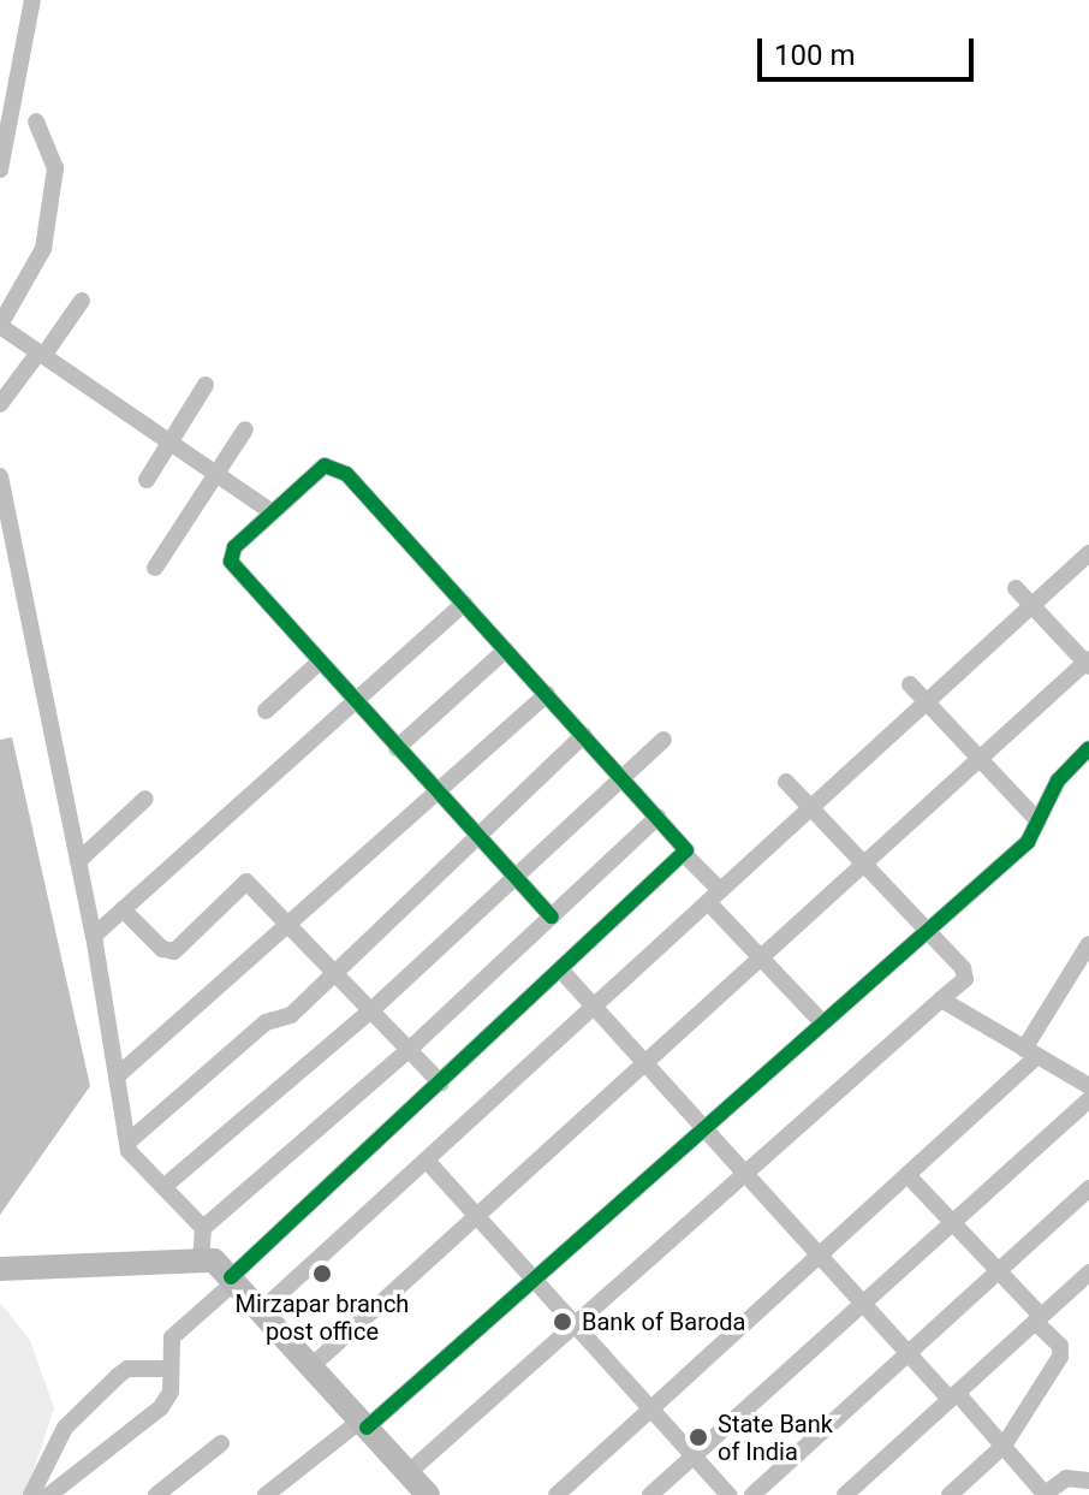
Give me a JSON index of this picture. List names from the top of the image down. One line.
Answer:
{"places":["Mirzapar branch post office","Bank of Baroda","State Bank of India"],"scale_bar":"100 m"}
